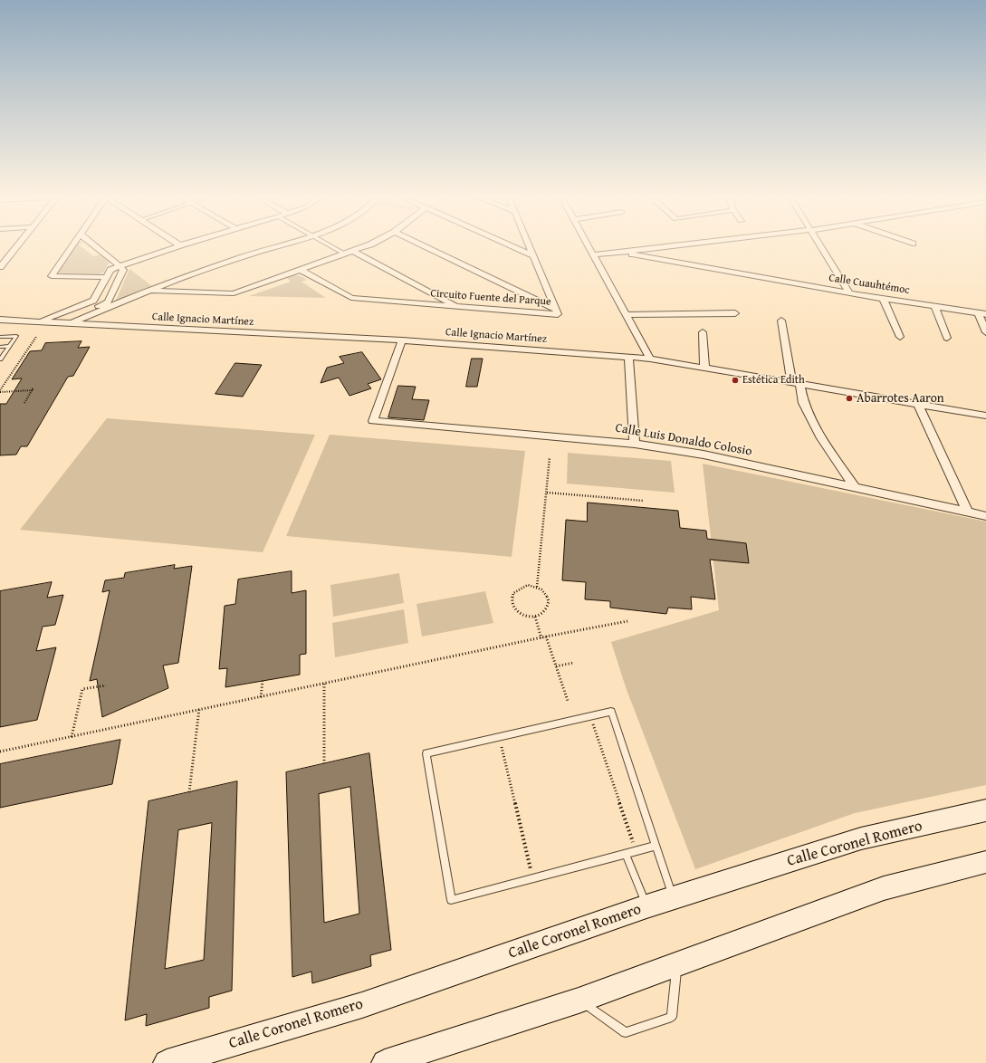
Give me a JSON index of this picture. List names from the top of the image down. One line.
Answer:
{"streets":{"main road":["Calle Coronel Romero"],"street":["Calle Cuauhtémoc","Circuito Fuente del Parque","Calle Ignacio Martínez","Calle Luis Donaldo Colosio"]},"crossings":[["Calle Ignacio Martínez","Calle Luis Donaldo Colosio"]],"places":["Estética Edith","Abarrotes Aaron"]}
